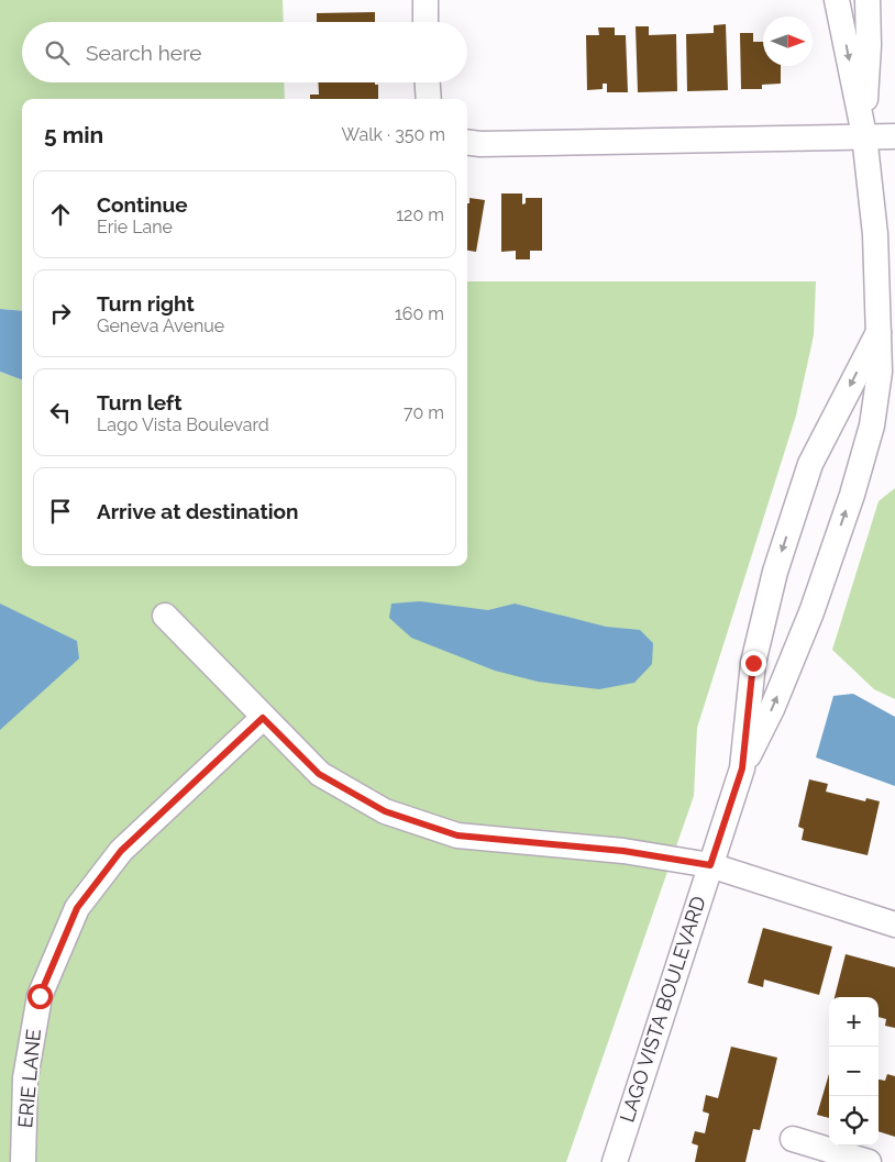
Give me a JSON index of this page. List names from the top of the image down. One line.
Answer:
{"streets":{"street":["LAGO VISTA BOULEVARD","ERIE LANE"]},"north":"right","page":{"search":"Search here","heading":["5 min","Walk · 350 m"],"list":[["Continue","Erie Lane","120 m"],["Turn right","Geneva Avenue","160 m"],["Turn left","Lago Vista Boulevard","70 m"],"Arrive at destination"],"map_buttons":["+","−"]}}
